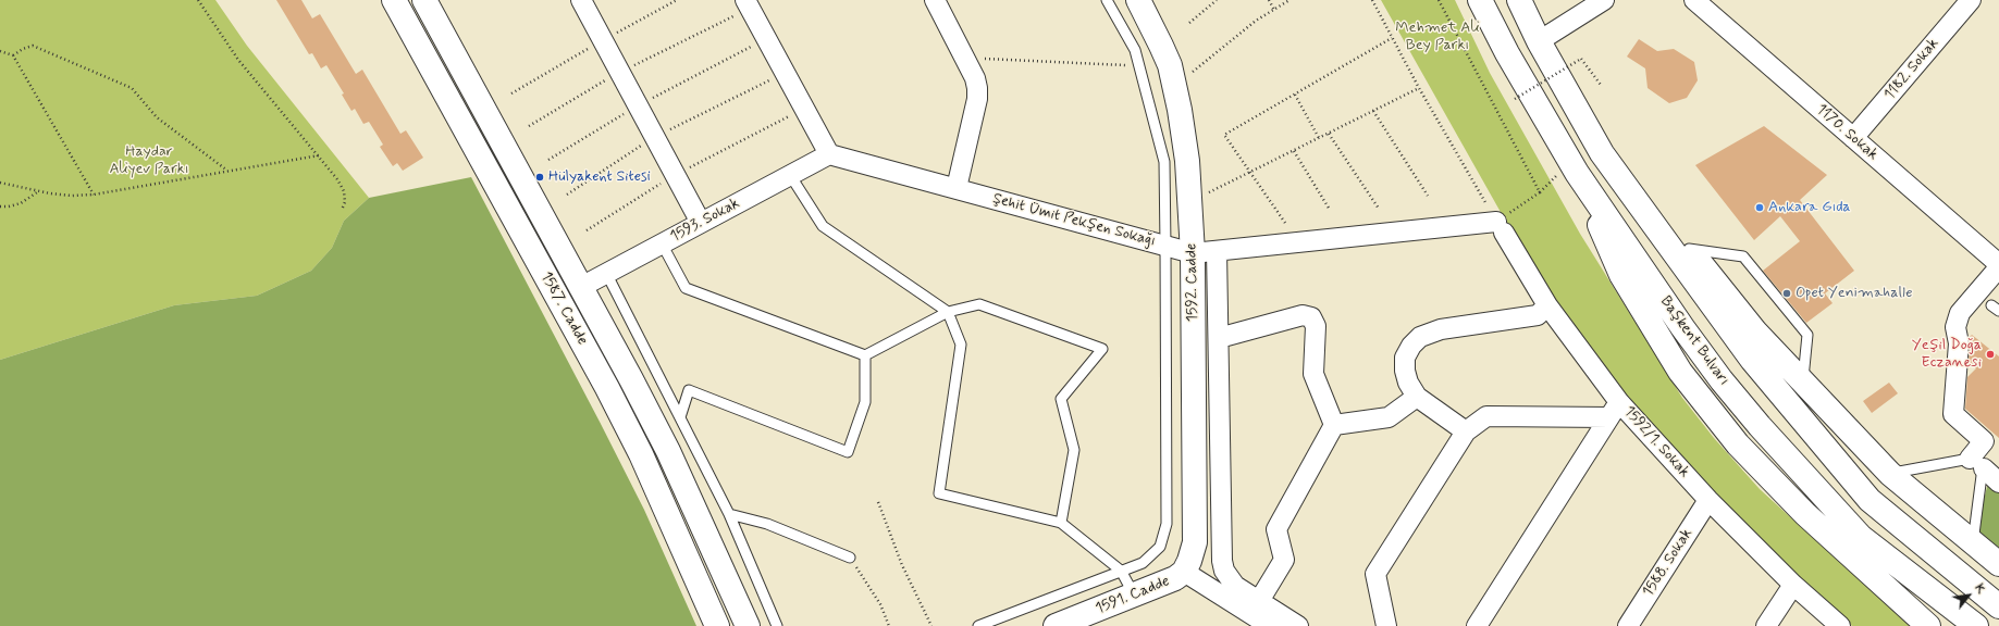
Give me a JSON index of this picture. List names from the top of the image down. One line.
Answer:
{"streets":{"main road":["1592. Cadde","1587. Cadde","Başkent Bulvarı","1591. Cadde"],"street":["1182. Sokak","1170. Sokak","1593. Sokak","Şehit Ümit Pekşen Sokağı","1592/1. Sokak","1588. Sokak"]},"crossings":[["1182. Sokak","1170. Sokak"],["1593. Sokak","Şehit Ümit Pekşen Sokağı"],["1593. Sokak","1587. Cadde"],["Şehit Ümit Pekşen Sokağı","1592. Cadde"],["Şehit Ümit Pekşen Sokağı","1592/1. Sokak"],["1592. Cadde","1591. Cadde"],["1592/1. Sokak","1588. Sokak"]],"parks":["Mehmet Ali Bey Parkı","Haydar Aliyev Parkı"],"places":["Hülyakent Sitesi","Ankara Gıda","Opet Yenimahalle","Yeşil Doğa Eczanesi"],"north":"top right"}
